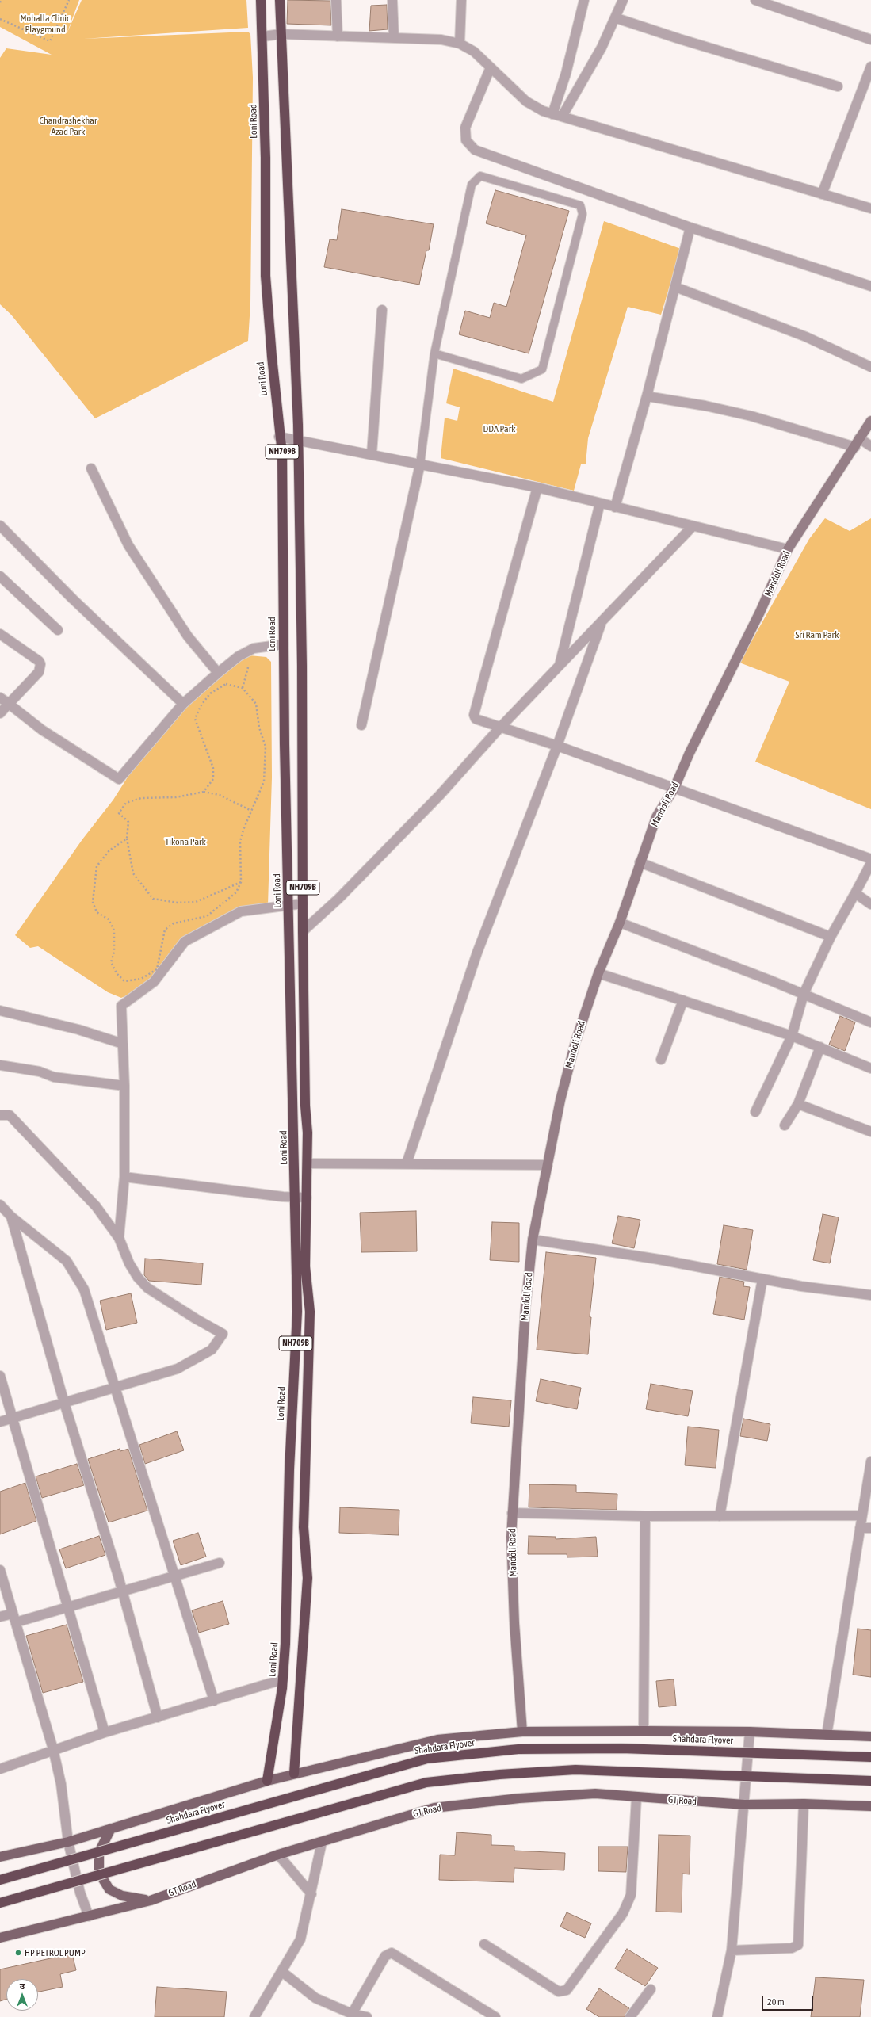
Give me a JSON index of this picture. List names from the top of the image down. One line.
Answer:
{"streets":{"highway":["Loni Road","NH709B","Shahdara Flyover"],"main road":["GT Road"],"street":["Mandoli Road"]},"parks":["Mohalla Clinic Playground","Chandrashekhar Azad Park","DDA Park","Sri Ram Park","Tikona Park"],"places":["HP PETROL PUMP"],"scale_bar":"20 m","north":"top"}
